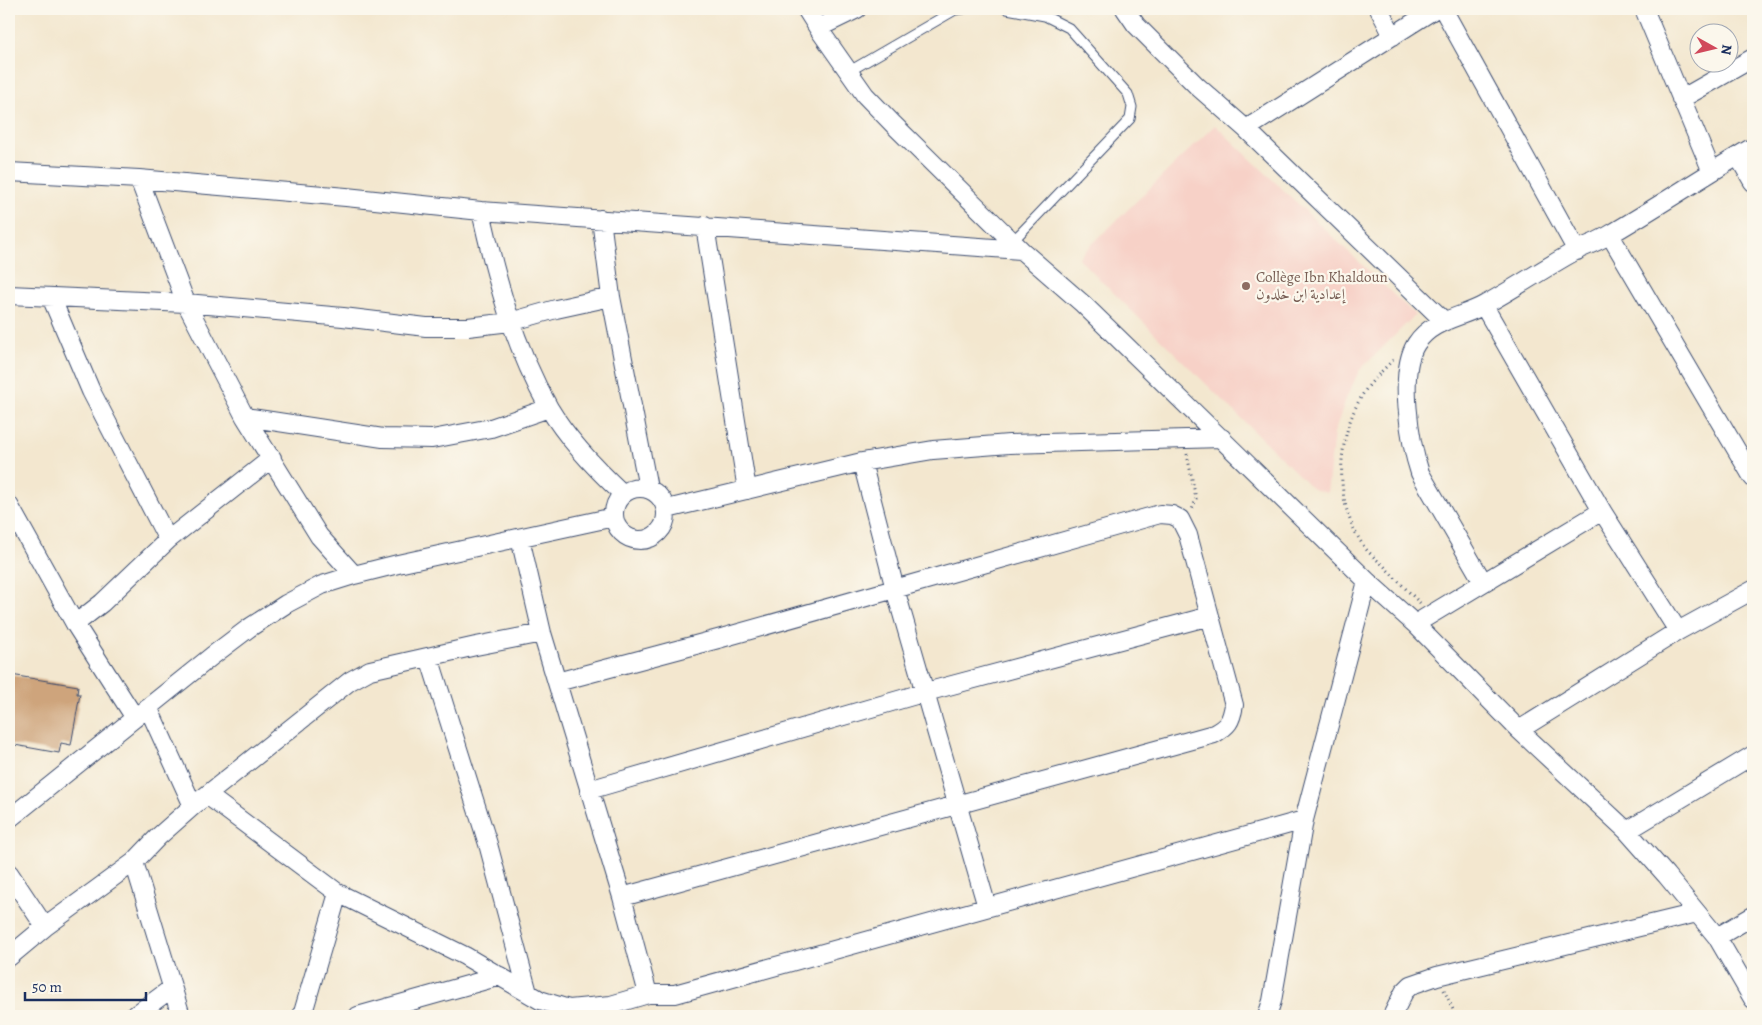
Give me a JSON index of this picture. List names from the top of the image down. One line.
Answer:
{"places":["Collège Ibn Khaldoun إعدادية ابن خلدون"],"scale_bar":"50 m","north":"right"}
